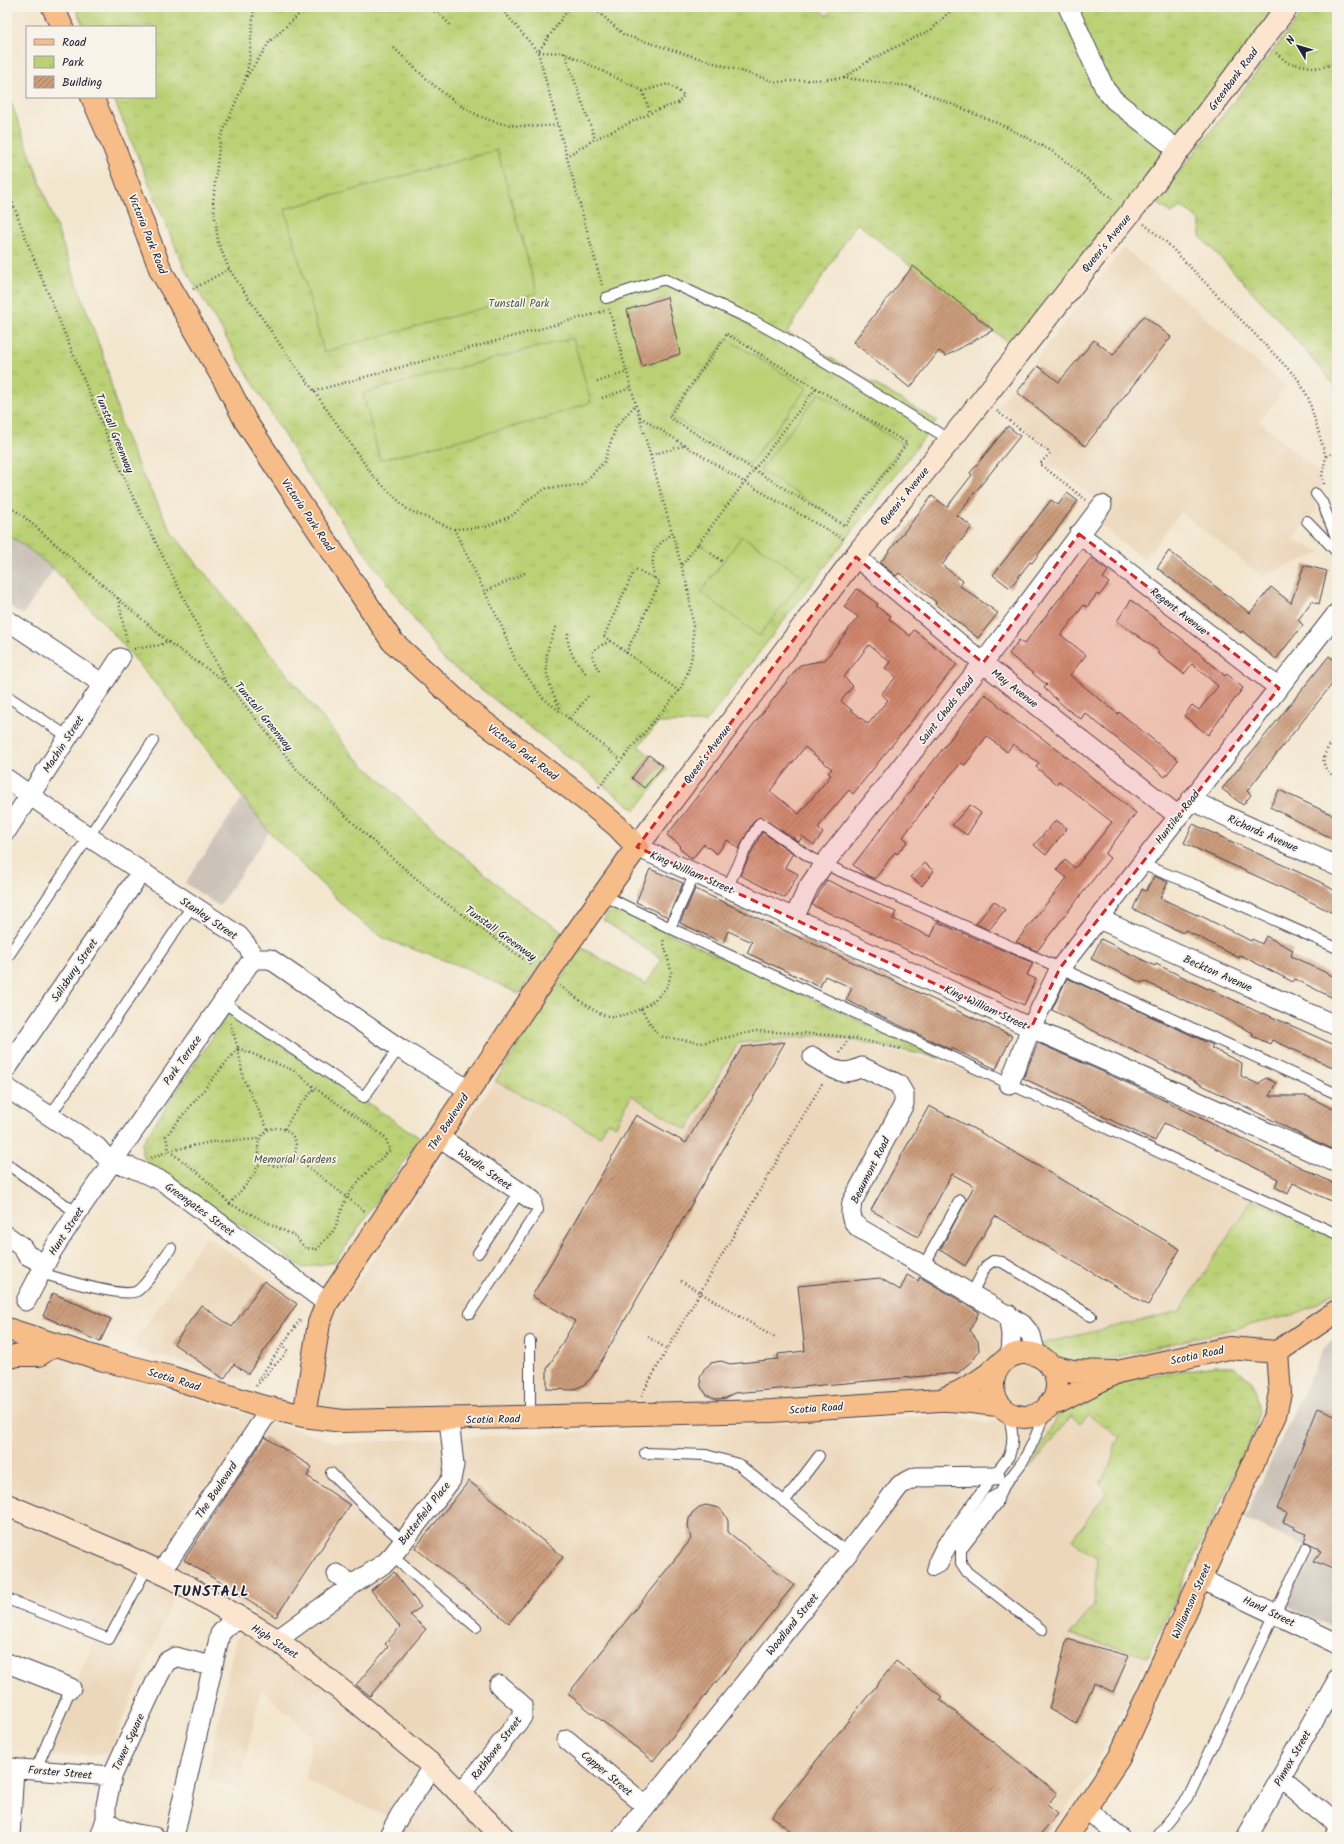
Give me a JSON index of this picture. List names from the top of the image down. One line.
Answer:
{"streets":{"main road":["Victoria Park Road","The Boulevard","Scotia Road","Williamson Street"],"street":["Greenbank Road","Queen's Avenue","Regent Avenue","May Avenue","Saint Chads Road","Machin Street","Huntilee Road","Richards Avenue","King William Street","Stanley Street","Salisbury Street","Beckton Avenue","Park Terrace","Wardle Street","Beaumont Road","Greengates Street","Hunt Street","Butterfield Place","Hand Street","Woodland Street","High Street","Tower Square","Rathbone Street","Pinnox Street","Forster Street","Capper Street"],"path":["Tunstall Greenway"]},"crossings":[["Greenbank Road","Queen's Avenue"],["Victoria Park Road","Queen's Avenue"],["Victoria Park Road","King William Street"],["Victoria Park Road","The Boulevard"],["Queen's Avenue","May Avenue"],["Queen's Avenue","King William Street"],["Queen's Avenue","The Boulevard"],["Tunstall Greenway","The Boulevard"],["Regent Avenue","Saint Chads Road"],["Regent Avenue","Huntilee Road"],["May Avenue","Saint Chads Road"],["May Avenue","Huntilee Road"],["Saint Chads Road","King William Street"],["Machin Street","Stanley Street"],["Huntilee Road","Richards Avenue"],["Huntilee Road","King William Street"],["Huntilee Road","Beckton Avenue"],["King William Street","The Boulevard"],["Stanley Street","Salisbury Street"],["Stanley Street","Park Terrace"],["Park Terrace","Greengates Street"],["Park Terrace","Hunt Street"],["The Boulevard","Wardle Street"],["The Boulevard","Greengates Street"],["The Boulevard","Scotia Road"],["The Boulevard","High Street"],["Beaumont Road","Scotia Road"],["Greengates Street","Hunt Street"],["Scotia Road","Butterfield Place"],["Scotia Road","Williamson Street"],["Butterfield Place","High Street"],["Williamson Street","Hand Street"],["Woodland Street","Capper Street"],["High Street","Rathbone Street"],["Tower Square","Forster Street"]],"districts":["TUNSTALL"],"parks":["Tunstall Park","Memorial Gardens"],"legend":["Road","Park","Building"],"north":"top left"}
